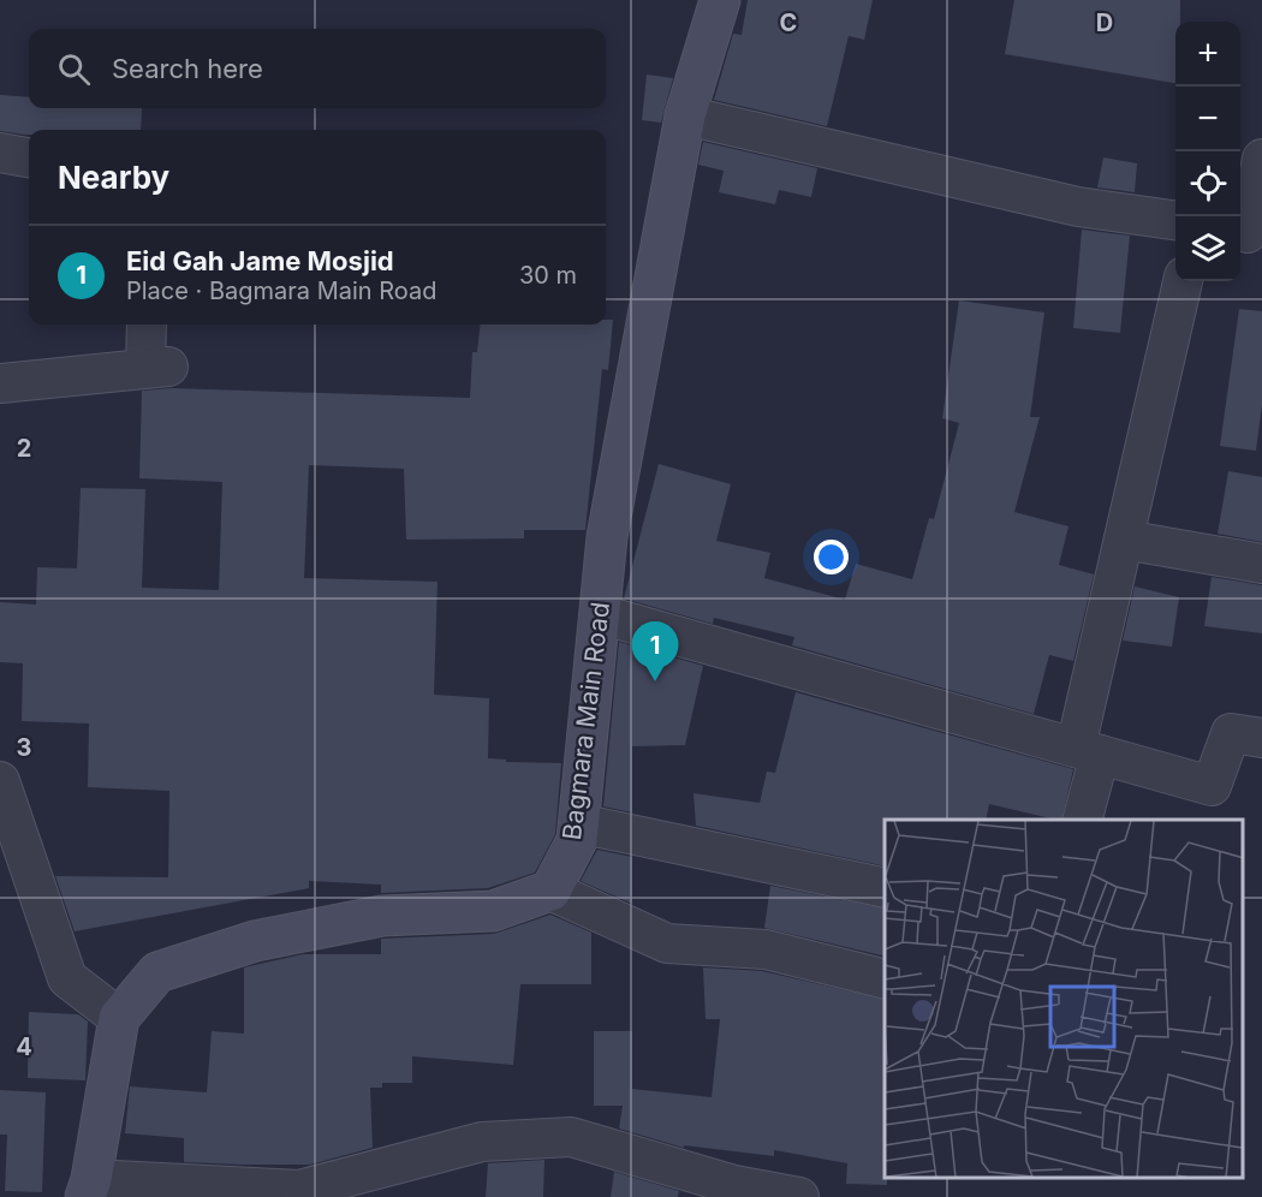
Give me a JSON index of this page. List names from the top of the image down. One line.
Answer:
{"streets":{"street":["Bagmara Main Road"]},"page":{"map_buttons":["+","−"],"search":"Search here","heading":"Nearby","list":[{"mark":"1","name":"Eid Gah Jame Mosjid","note":"Place · Bagmara Main Road","value":"30 m"}],"pins":"1"},"grid":{"columns":["C","D"],"rows":["2","3","4"]}}
